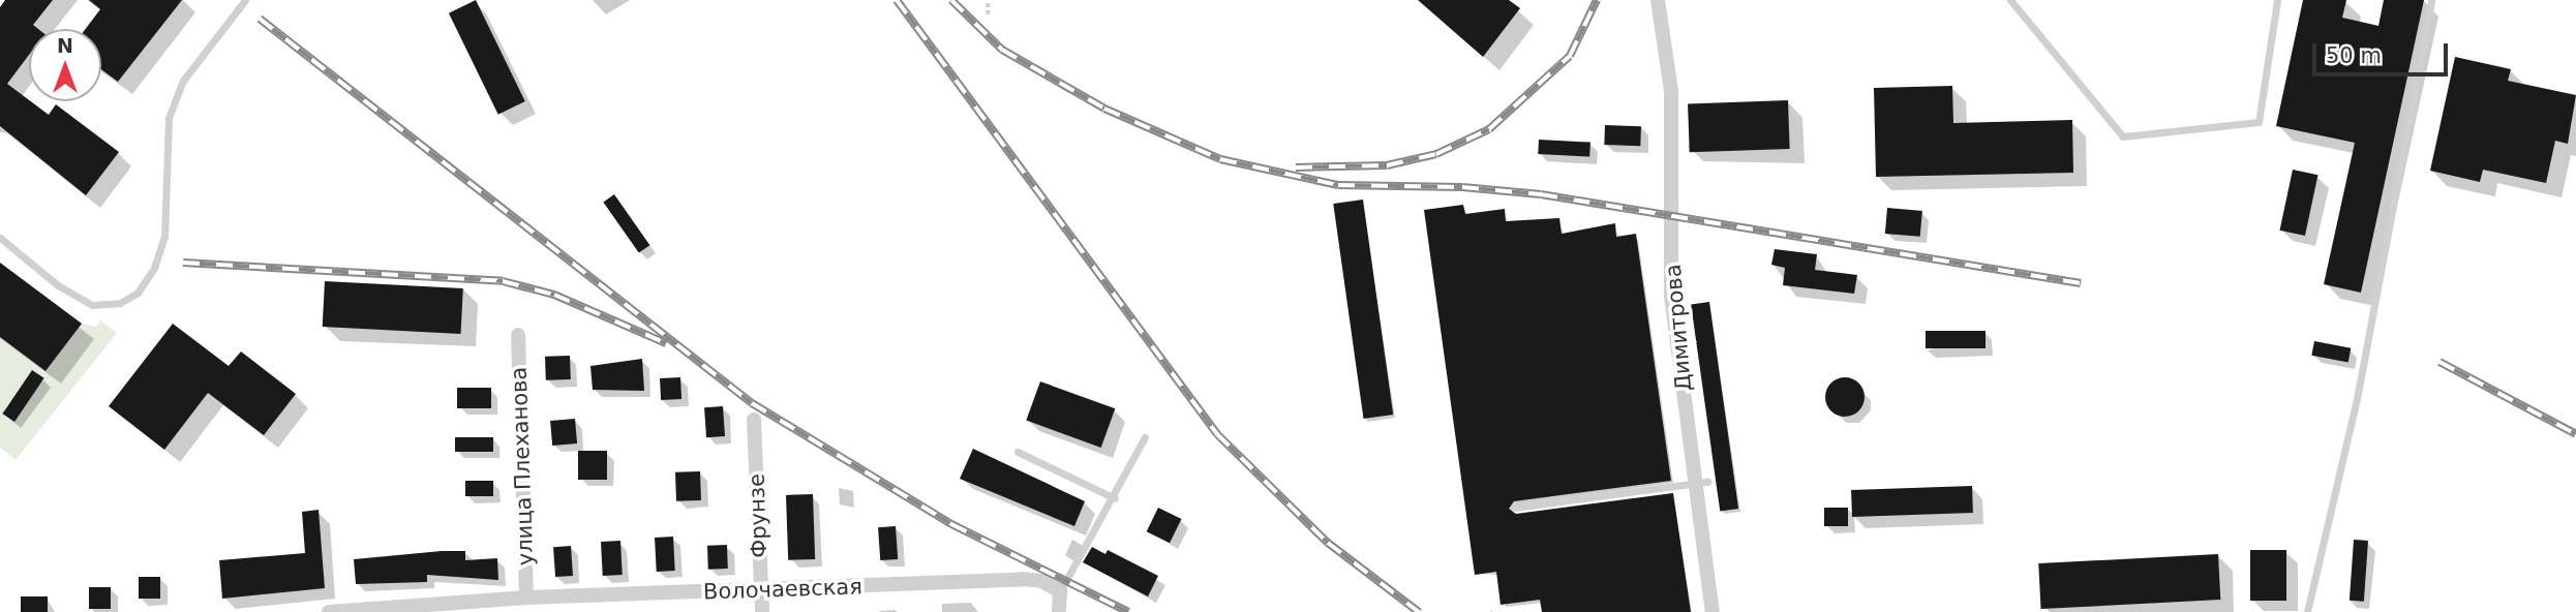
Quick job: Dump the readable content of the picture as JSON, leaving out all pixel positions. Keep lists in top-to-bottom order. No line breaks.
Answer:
{"streets":{"street":["Димитрова","улица Плеханова","Фрунзе","Волочаевская"]},"crossings":[["улица Плеханова","Волочаевская"],["Фрунзе","Волочаевская"]],"scale_bar":"50 m","north":"top"}
